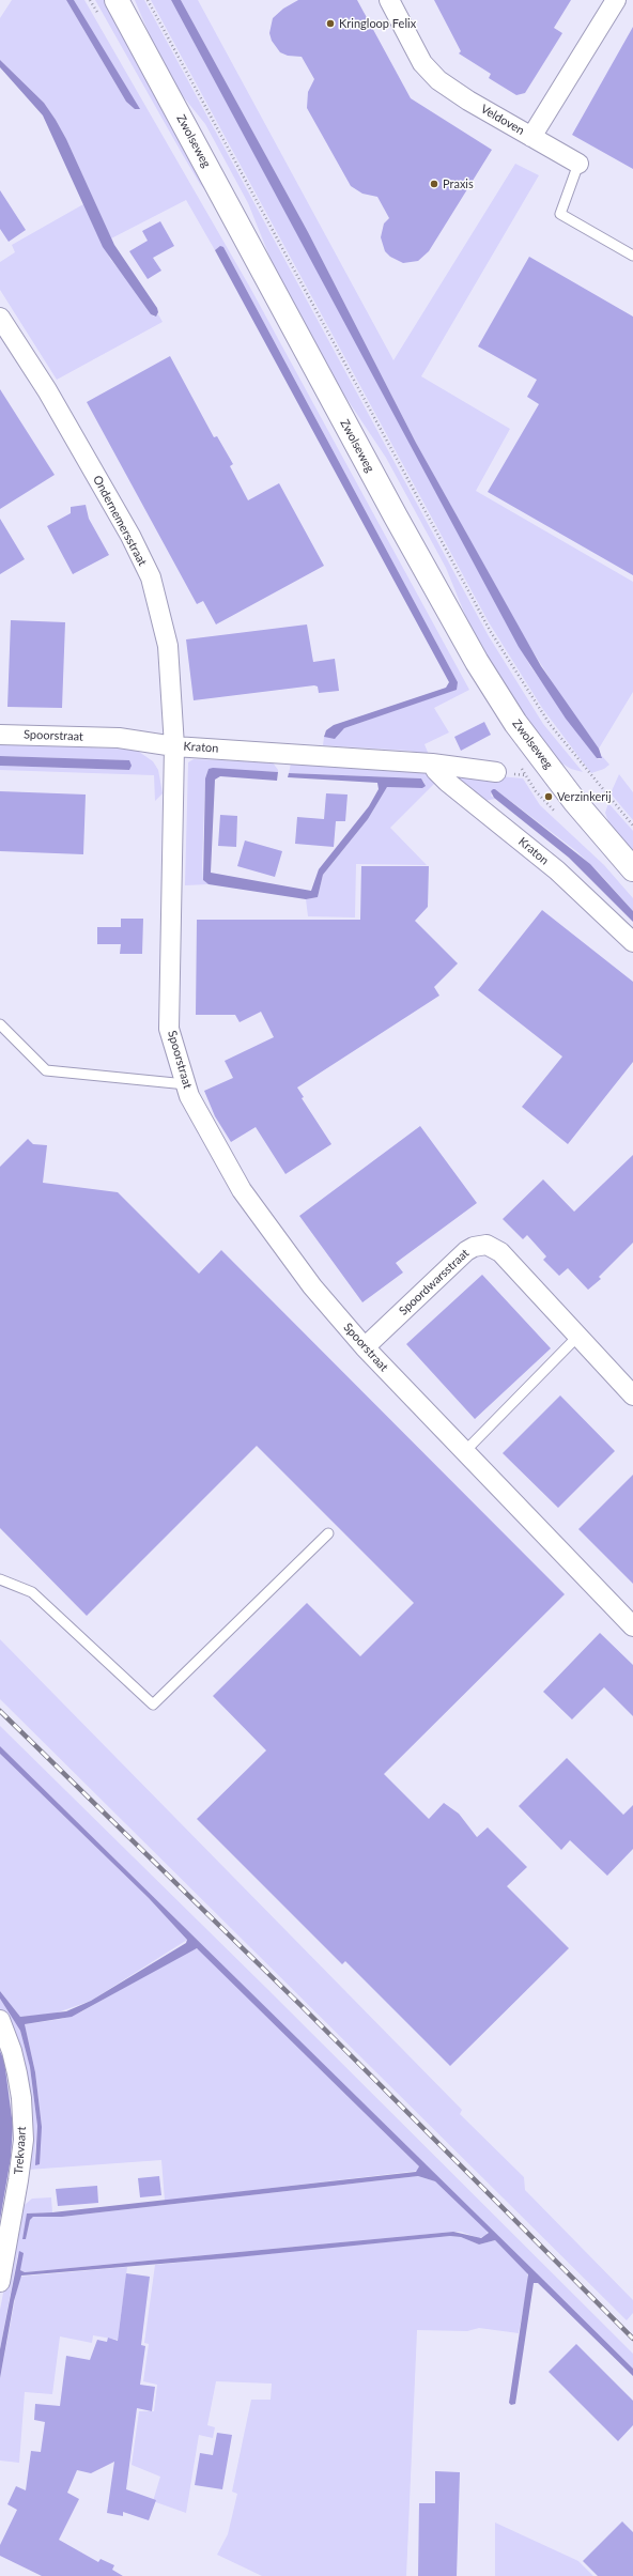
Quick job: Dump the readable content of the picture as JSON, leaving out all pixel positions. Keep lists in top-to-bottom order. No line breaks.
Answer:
{"streets":{"main road":["Zwolseweg"],"street":["Veldoven","Ondernemersstraat","Spoorstraat","Kraton","Spoordwarsstraat","Trekvaart"]},"crossings":[["Ondernemersstraat","Spoorstraat"],["Ondernemersstraat","Kraton"],["Spoorstraat","Kraton"],["Spoorstraat","Spoordwarsstraat"]],"places":["Kringloop Felix","Praxis","Verzinkerij"]}
